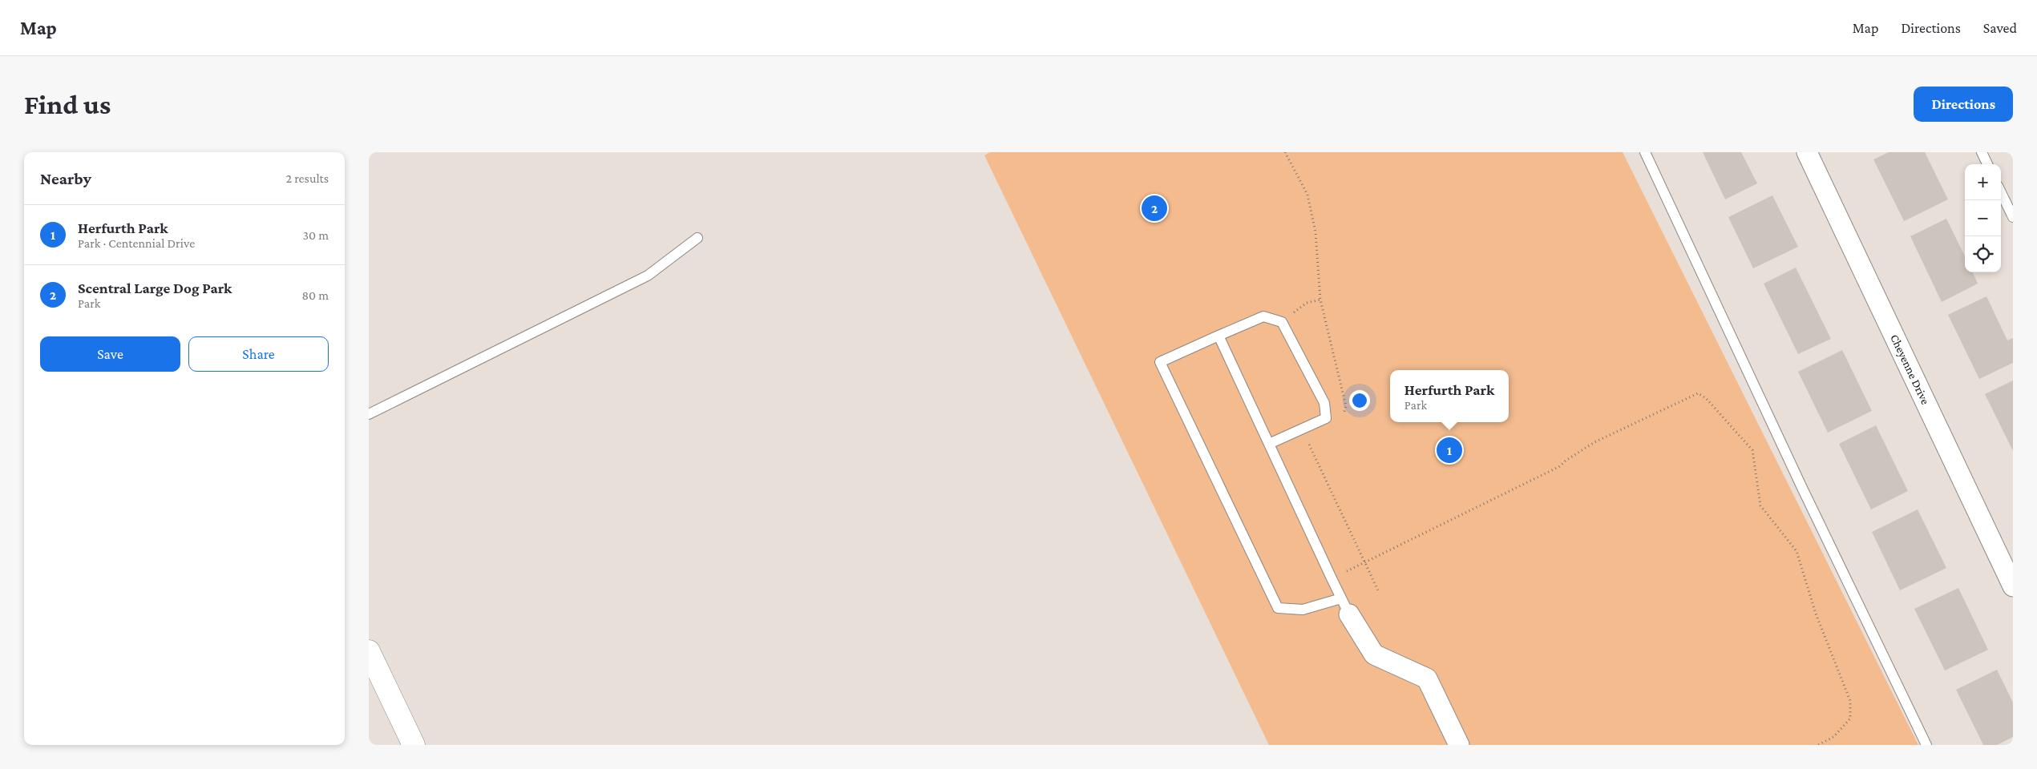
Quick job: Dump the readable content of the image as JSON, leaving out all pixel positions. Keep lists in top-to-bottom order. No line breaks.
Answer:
{"streets":{"street":["Cheyenne Drive"]},"page":{"header":"Map","nav":["Map","Directions","Saved"],"buttons":["Directions",["Save","Share"]],"title":"Find us","heading":["Nearby","2 results"],"map_buttons":["+","−"],"pins":["2","1"],"list":[{"mark":"1","name":"Herfurth Park","note":"Park · Centennial Drive","value":"30 m"},{"mark":"2","name":"Scentral Large Dog Park","note":"Park","value":"80 m"}],"popup":["Herfurth Park","Park"]}}
